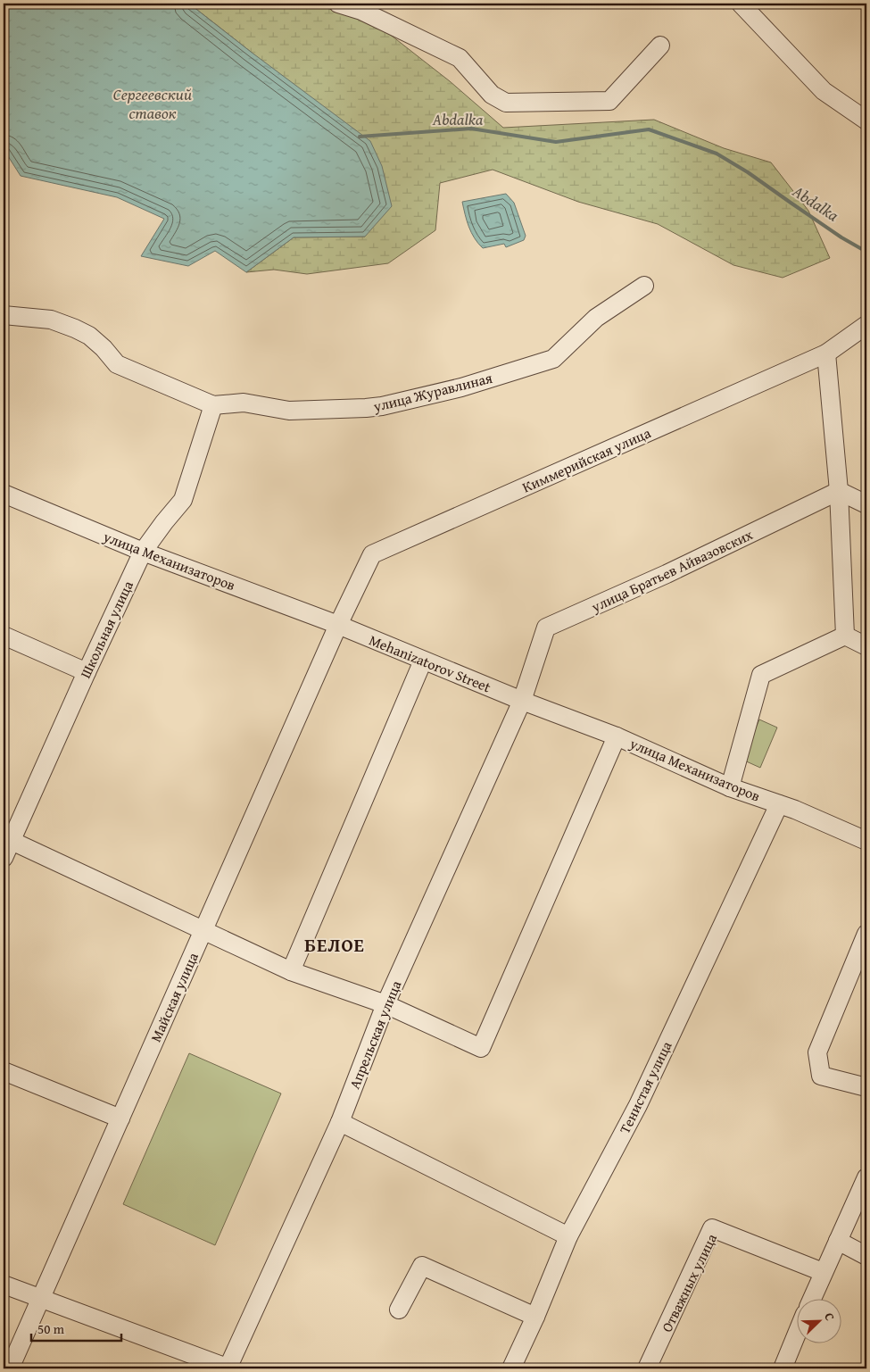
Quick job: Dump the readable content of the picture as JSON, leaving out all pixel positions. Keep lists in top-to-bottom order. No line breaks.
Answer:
{"streets":{"street":["улица Журавлиная","Киммерийская улица","улица Механизаторов","улица Братьев Айвазовских","Школьная улица","Mehanizatorov Street","Майская улица","Апрельская улица","Тенистая улица","Отважных улица"]},"crossings":[["улица Журавлиная","Школьная улица"],["Киммерийская улица","улица Механизаторов"],["Киммерийская улица","Mehanizatorov Street"],["Киммерийская улица","Майская улица"],["улица Механизаторов","улица Братьев Айвазовских"],["улица Механизаторов","Школьная улица"],["улица Механизаторов","Mehanizatorov Street"],["улица Механизаторов","Майская улица"],["улица Механизаторов","Апрельская улица"],["улица Механизаторов","Тенистая улица"],["улица Братьев Айвазовских","Mehanizatorov Street"],["улица Братьев Айвазовских","Апрельская улица"],["Mehanizatorov Street","Майская улица"],["Mehanizatorov Street","Апрельская улица"]],"districts":["БЕЛОЕ"],"water":["Сергеевский ставок","Abdalka"],"scale_bar":"50 m","north":"top right"}
